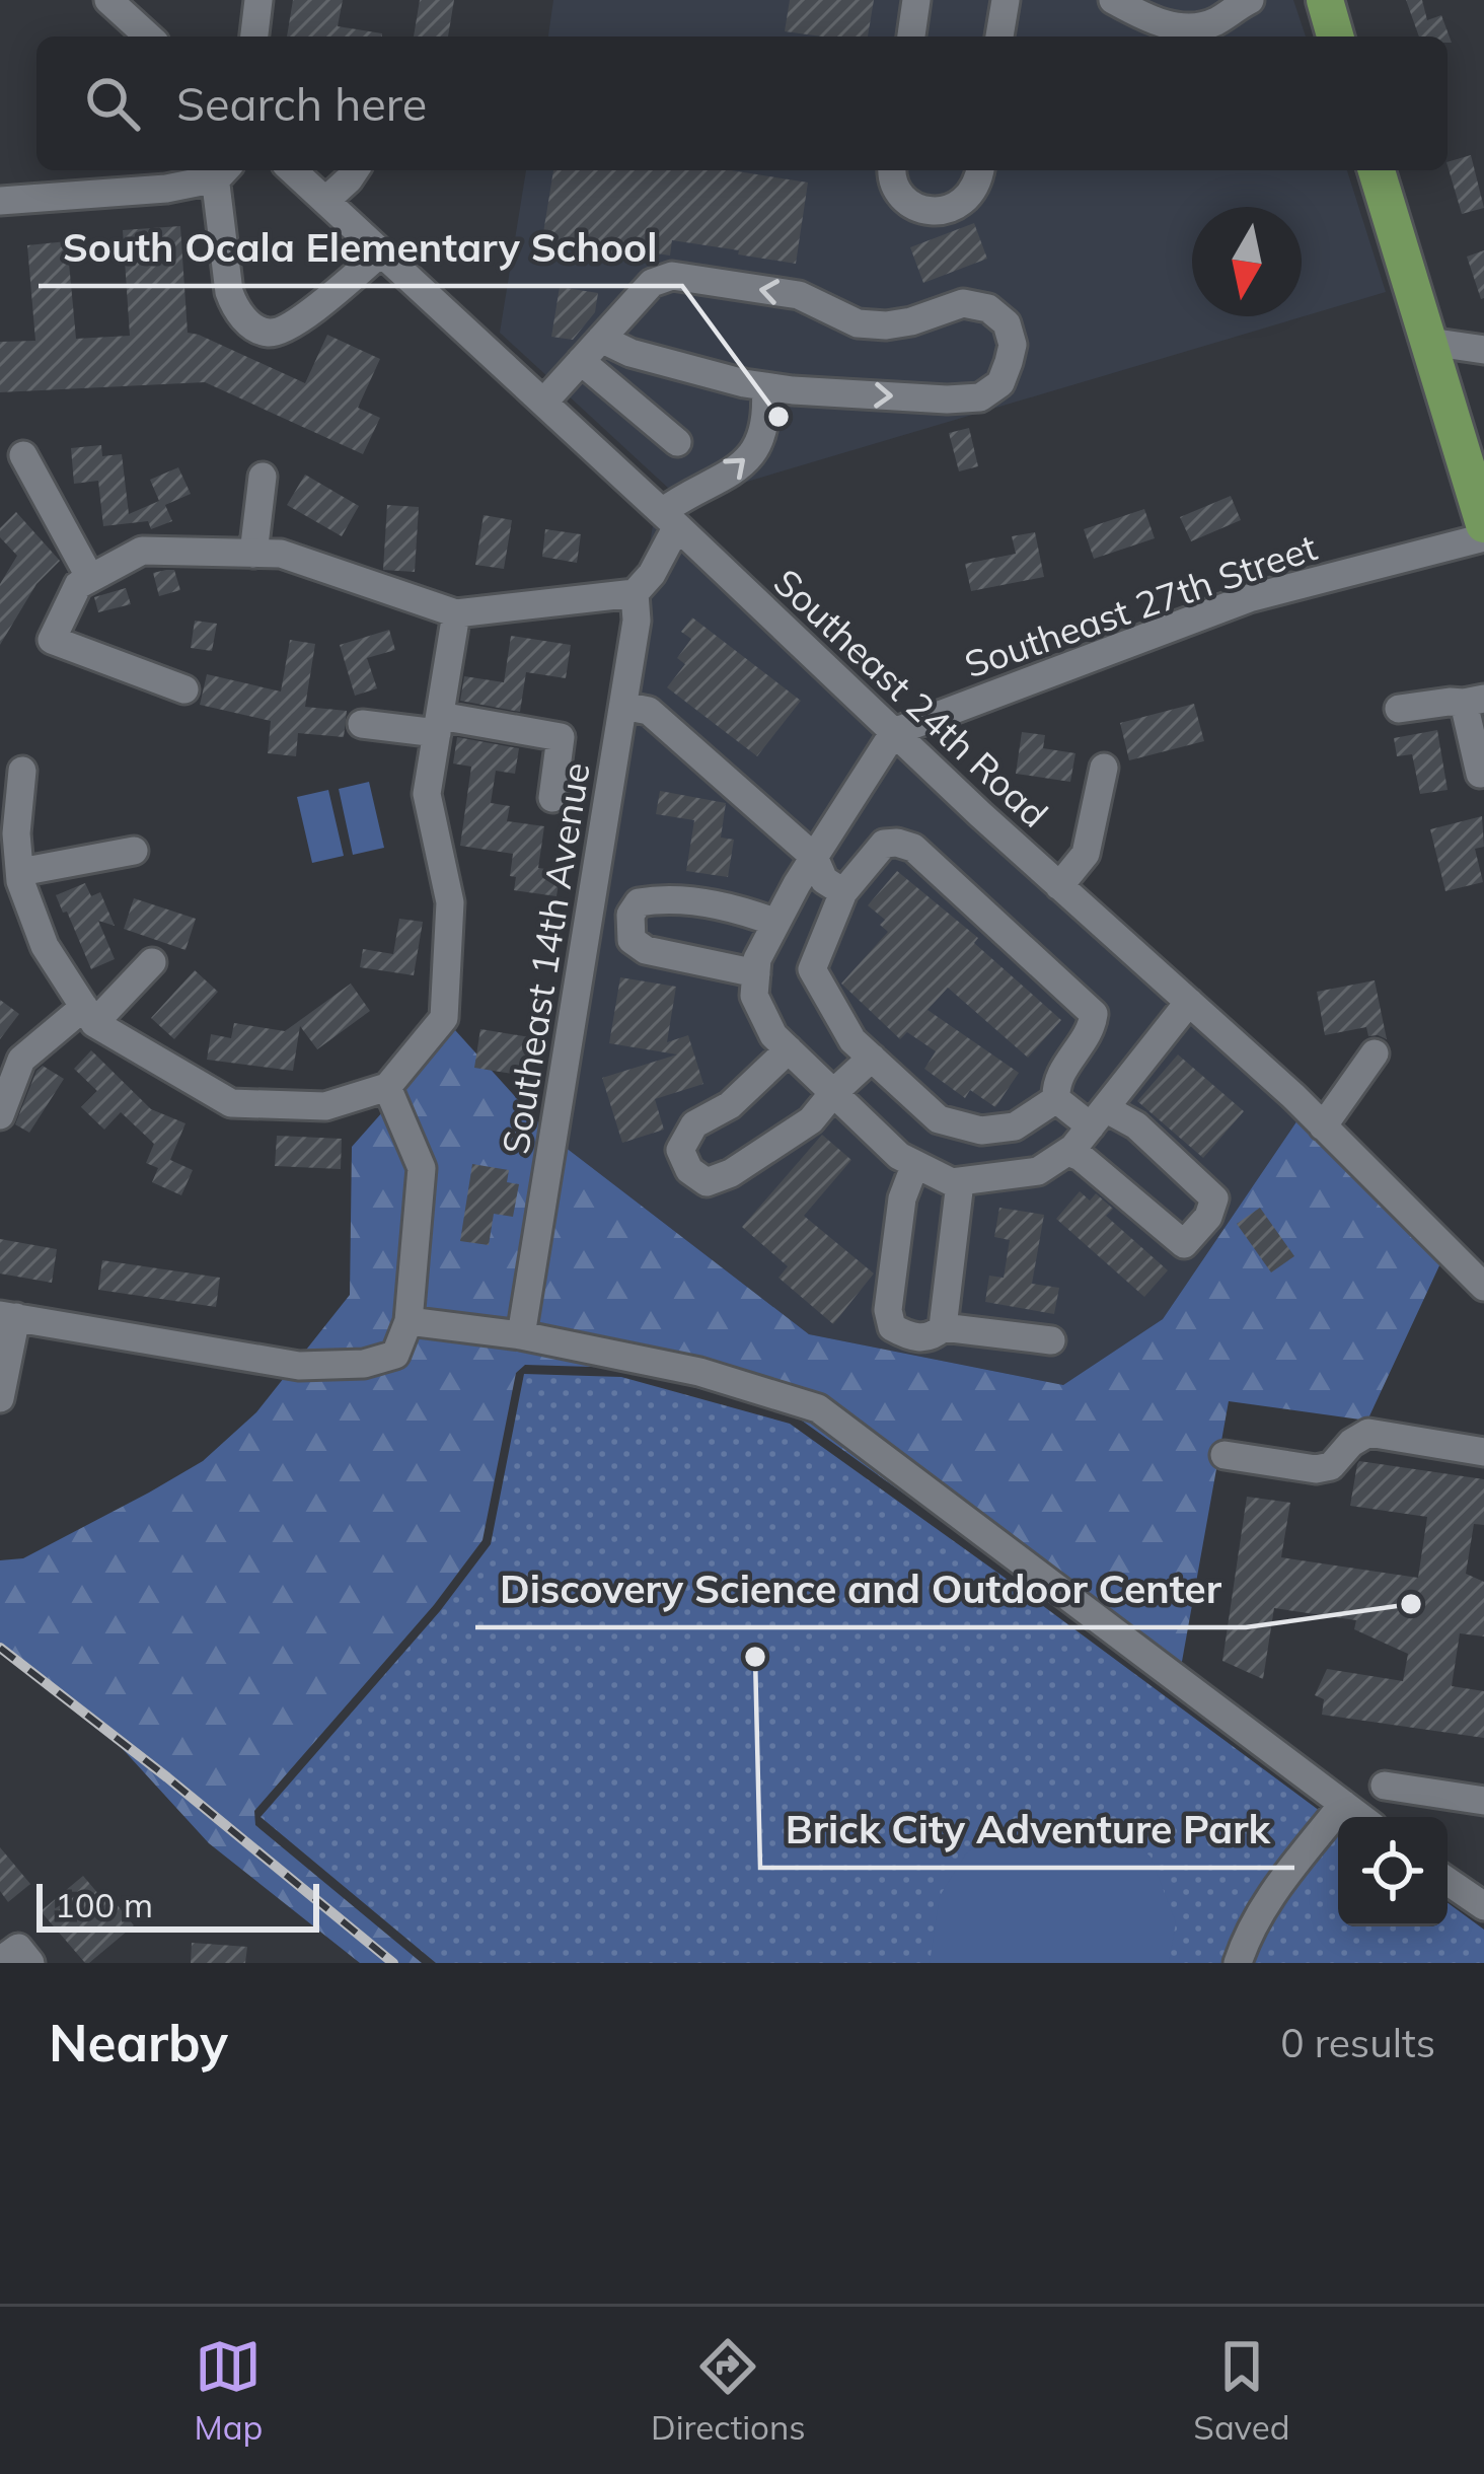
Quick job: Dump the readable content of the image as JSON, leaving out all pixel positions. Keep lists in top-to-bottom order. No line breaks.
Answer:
{"streets":{"street":["Southeast 27th Street","Southeast 24th Road","Southeast 14th Avenue"]},"crossings":[["Southeast 27th Street","Southeast 24th Road"]],"places":["South Ocala Elementary School","Discovery Science and Outdoor Center","Brick City Adventure Park"],"scale_bar":"100 m","north":"bottom","page":{"search":"Search here","scale":"100 m","heading":["Nearby","0 results"],"nav":["Map","Directions","Saved"]}}
